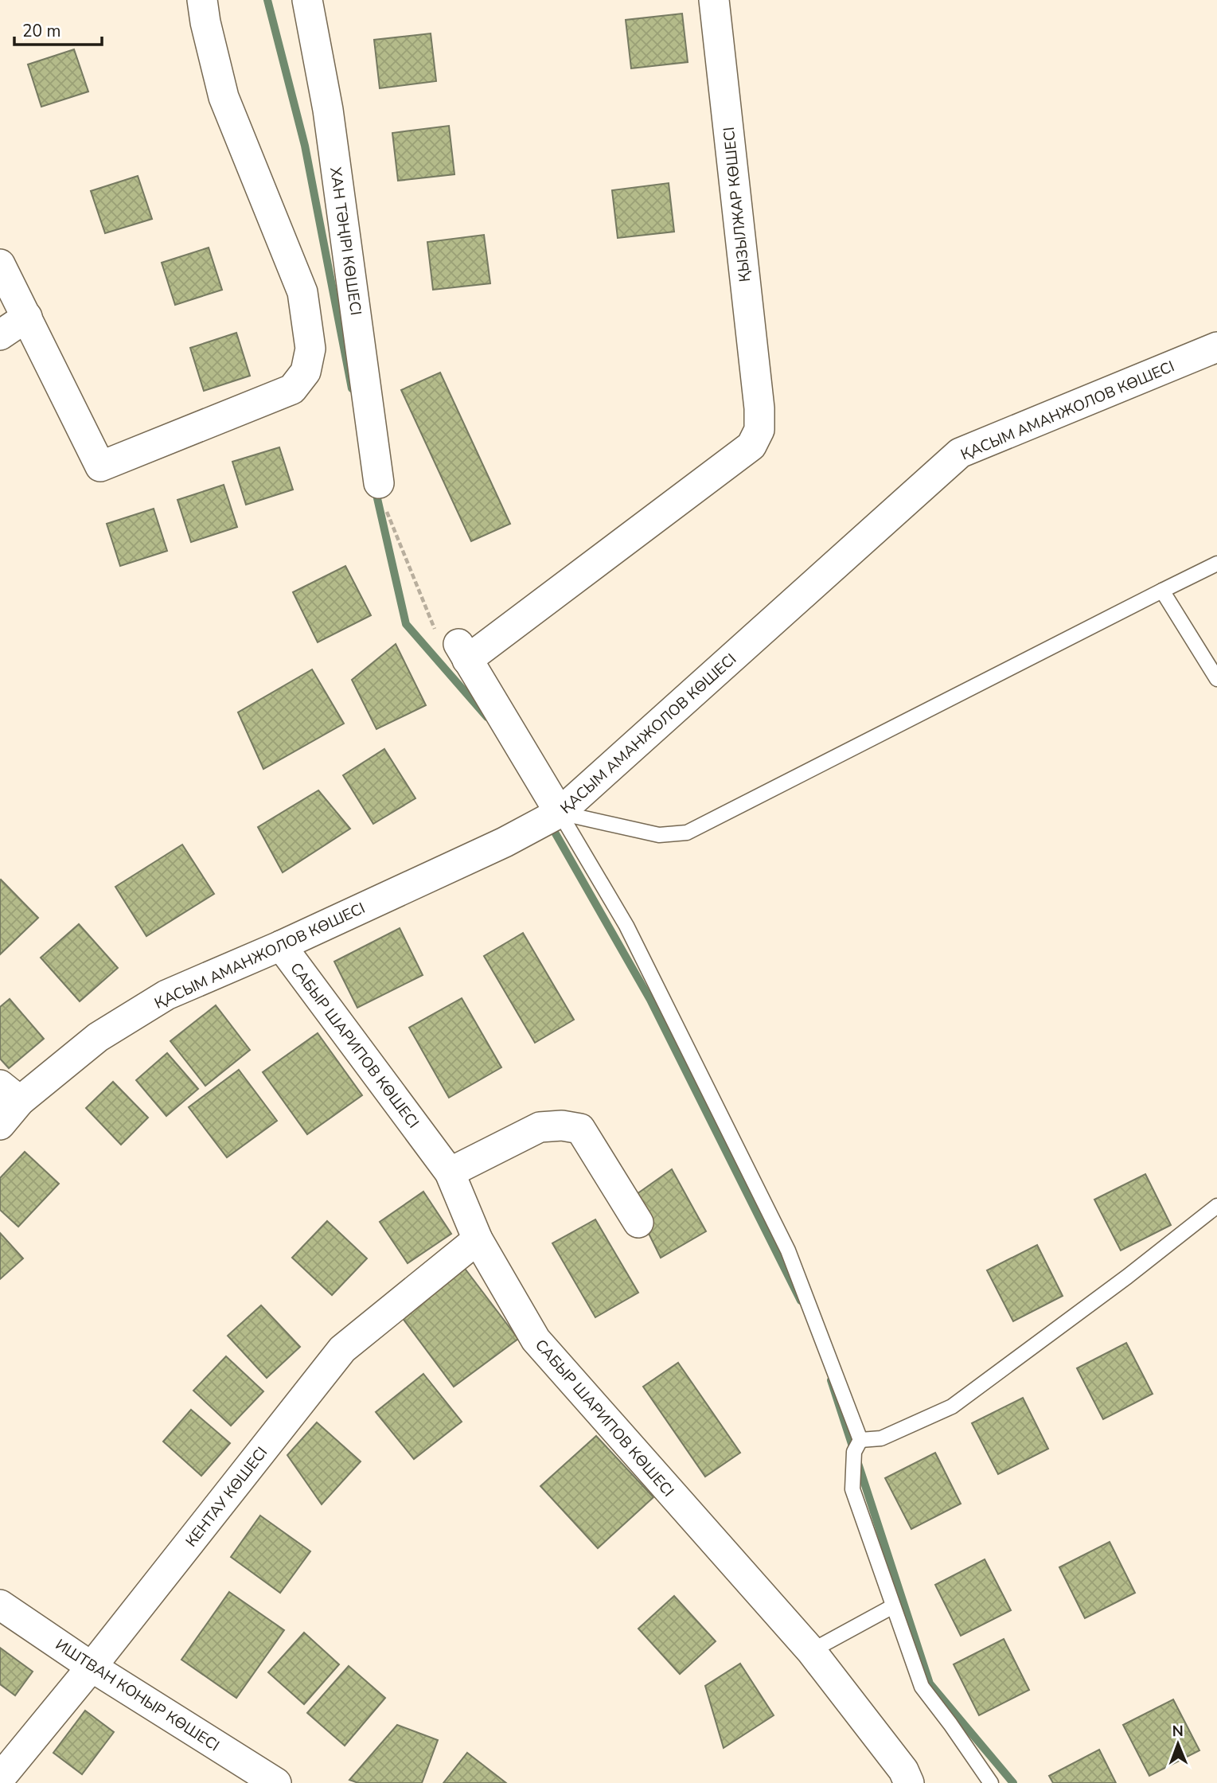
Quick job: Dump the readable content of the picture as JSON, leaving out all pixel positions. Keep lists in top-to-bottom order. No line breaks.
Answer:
{"streets":{"street":["ҚЫЗЫЛЖАР КӨШЕСІ","ХАН ТӘҢІРІ КӨШЕСІ","ҚАСЫМ АМАНЖОЛОВ КӨШЕСІ","САБЫР ШАРИПОВ КӨШЕСІ","КЕНТАУ КӨШЕСІ","ИШТВАН КОНЫР КӨШЕСІ"]},"crossings":[["ҚАСЫМ АМАНЖОЛОВ КӨШЕСІ","САБЫР ШАРИПОВ КӨШЕСІ"],["САБЫР ШАРИПОВ КӨШЕСІ","КЕНТАУ КӨШЕСІ"],["КЕНТАУ КӨШЕСІ","ИШТВАН КОНЫР КӨШЕСІ"]],"scale_bar":"20 m","north":"top"}
